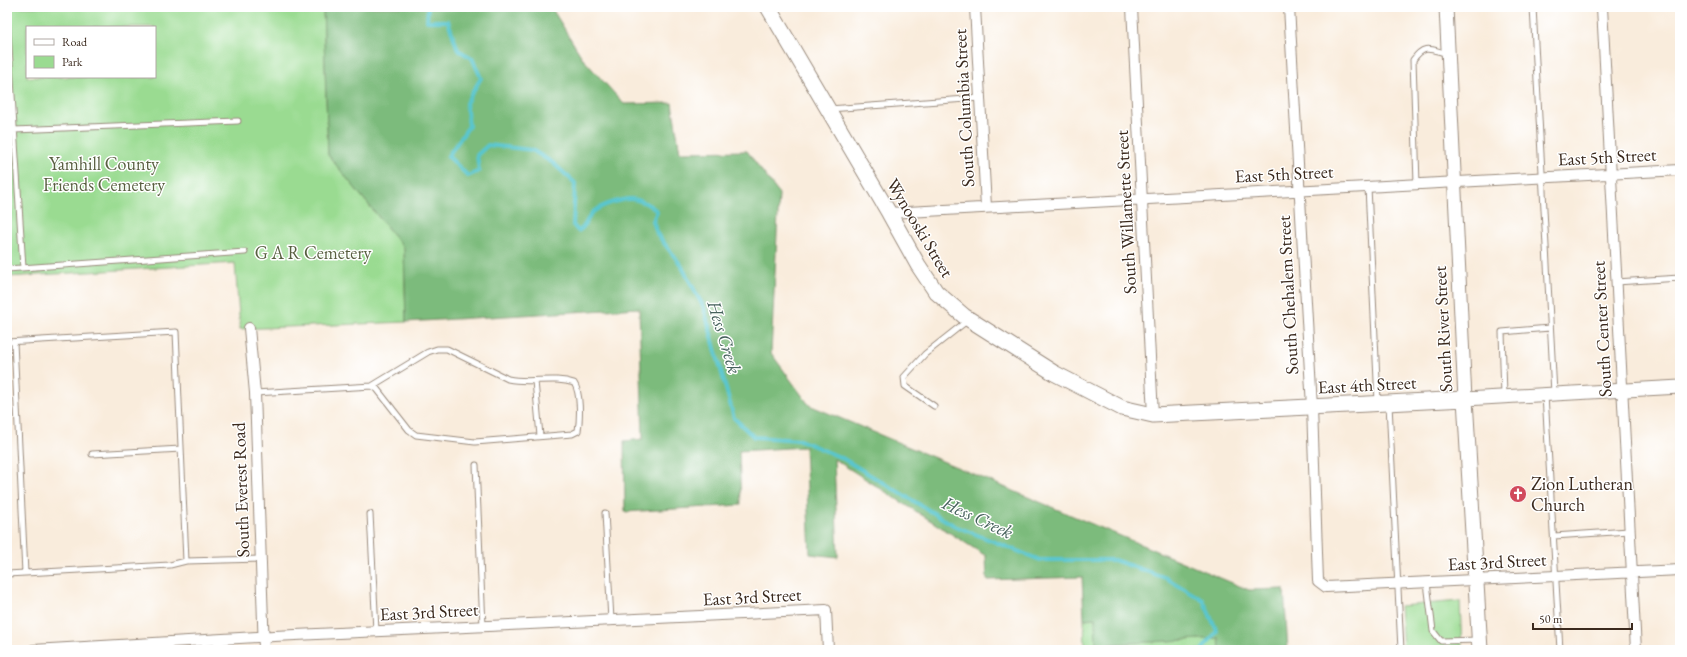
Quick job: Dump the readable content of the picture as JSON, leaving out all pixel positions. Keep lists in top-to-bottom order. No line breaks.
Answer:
{"streets":{"main road":["Wynooski Street","South River Street","East 4th Street"],"street":["South Columbia Street","East 5th Street","South Willamette Street","South Chehalem Street","South Center Street","South Everest Road","East 3rd Street"]},"crossings":[["South Columbia Street","East 5th Street"],["East 5th Street","South Willamette Street"],["East 5th Street","Wynooski Street"],["East 5th Street","South Chehalem Street"],["East 5th Street","South River Street"],["East 5th Street","South Center Street"],["South Willamette Street","Wynooski Street"],["South Willamette Street","East 4th Street"],["Wynooski Street","East 4th Street"],["South Chehalem Street","East 4th Street"],["South Chehalem Street","East 3rd Street"],["South River Street","East 4th Street"],["South River Street","East 3rd Street"],["South Center Street","East 4th Street"],["South Center Street","East 3rd Street"],["South Everest Road","East 3rd Street"]],"water":["Hess Creek"],"parks":["Yamhill County Friends Cemetery","G A R Cemetery"],"places":{"church":["Zion Lutheran Church"]},"legend":["Road","Park"],"scale_bar":"50 m"}
